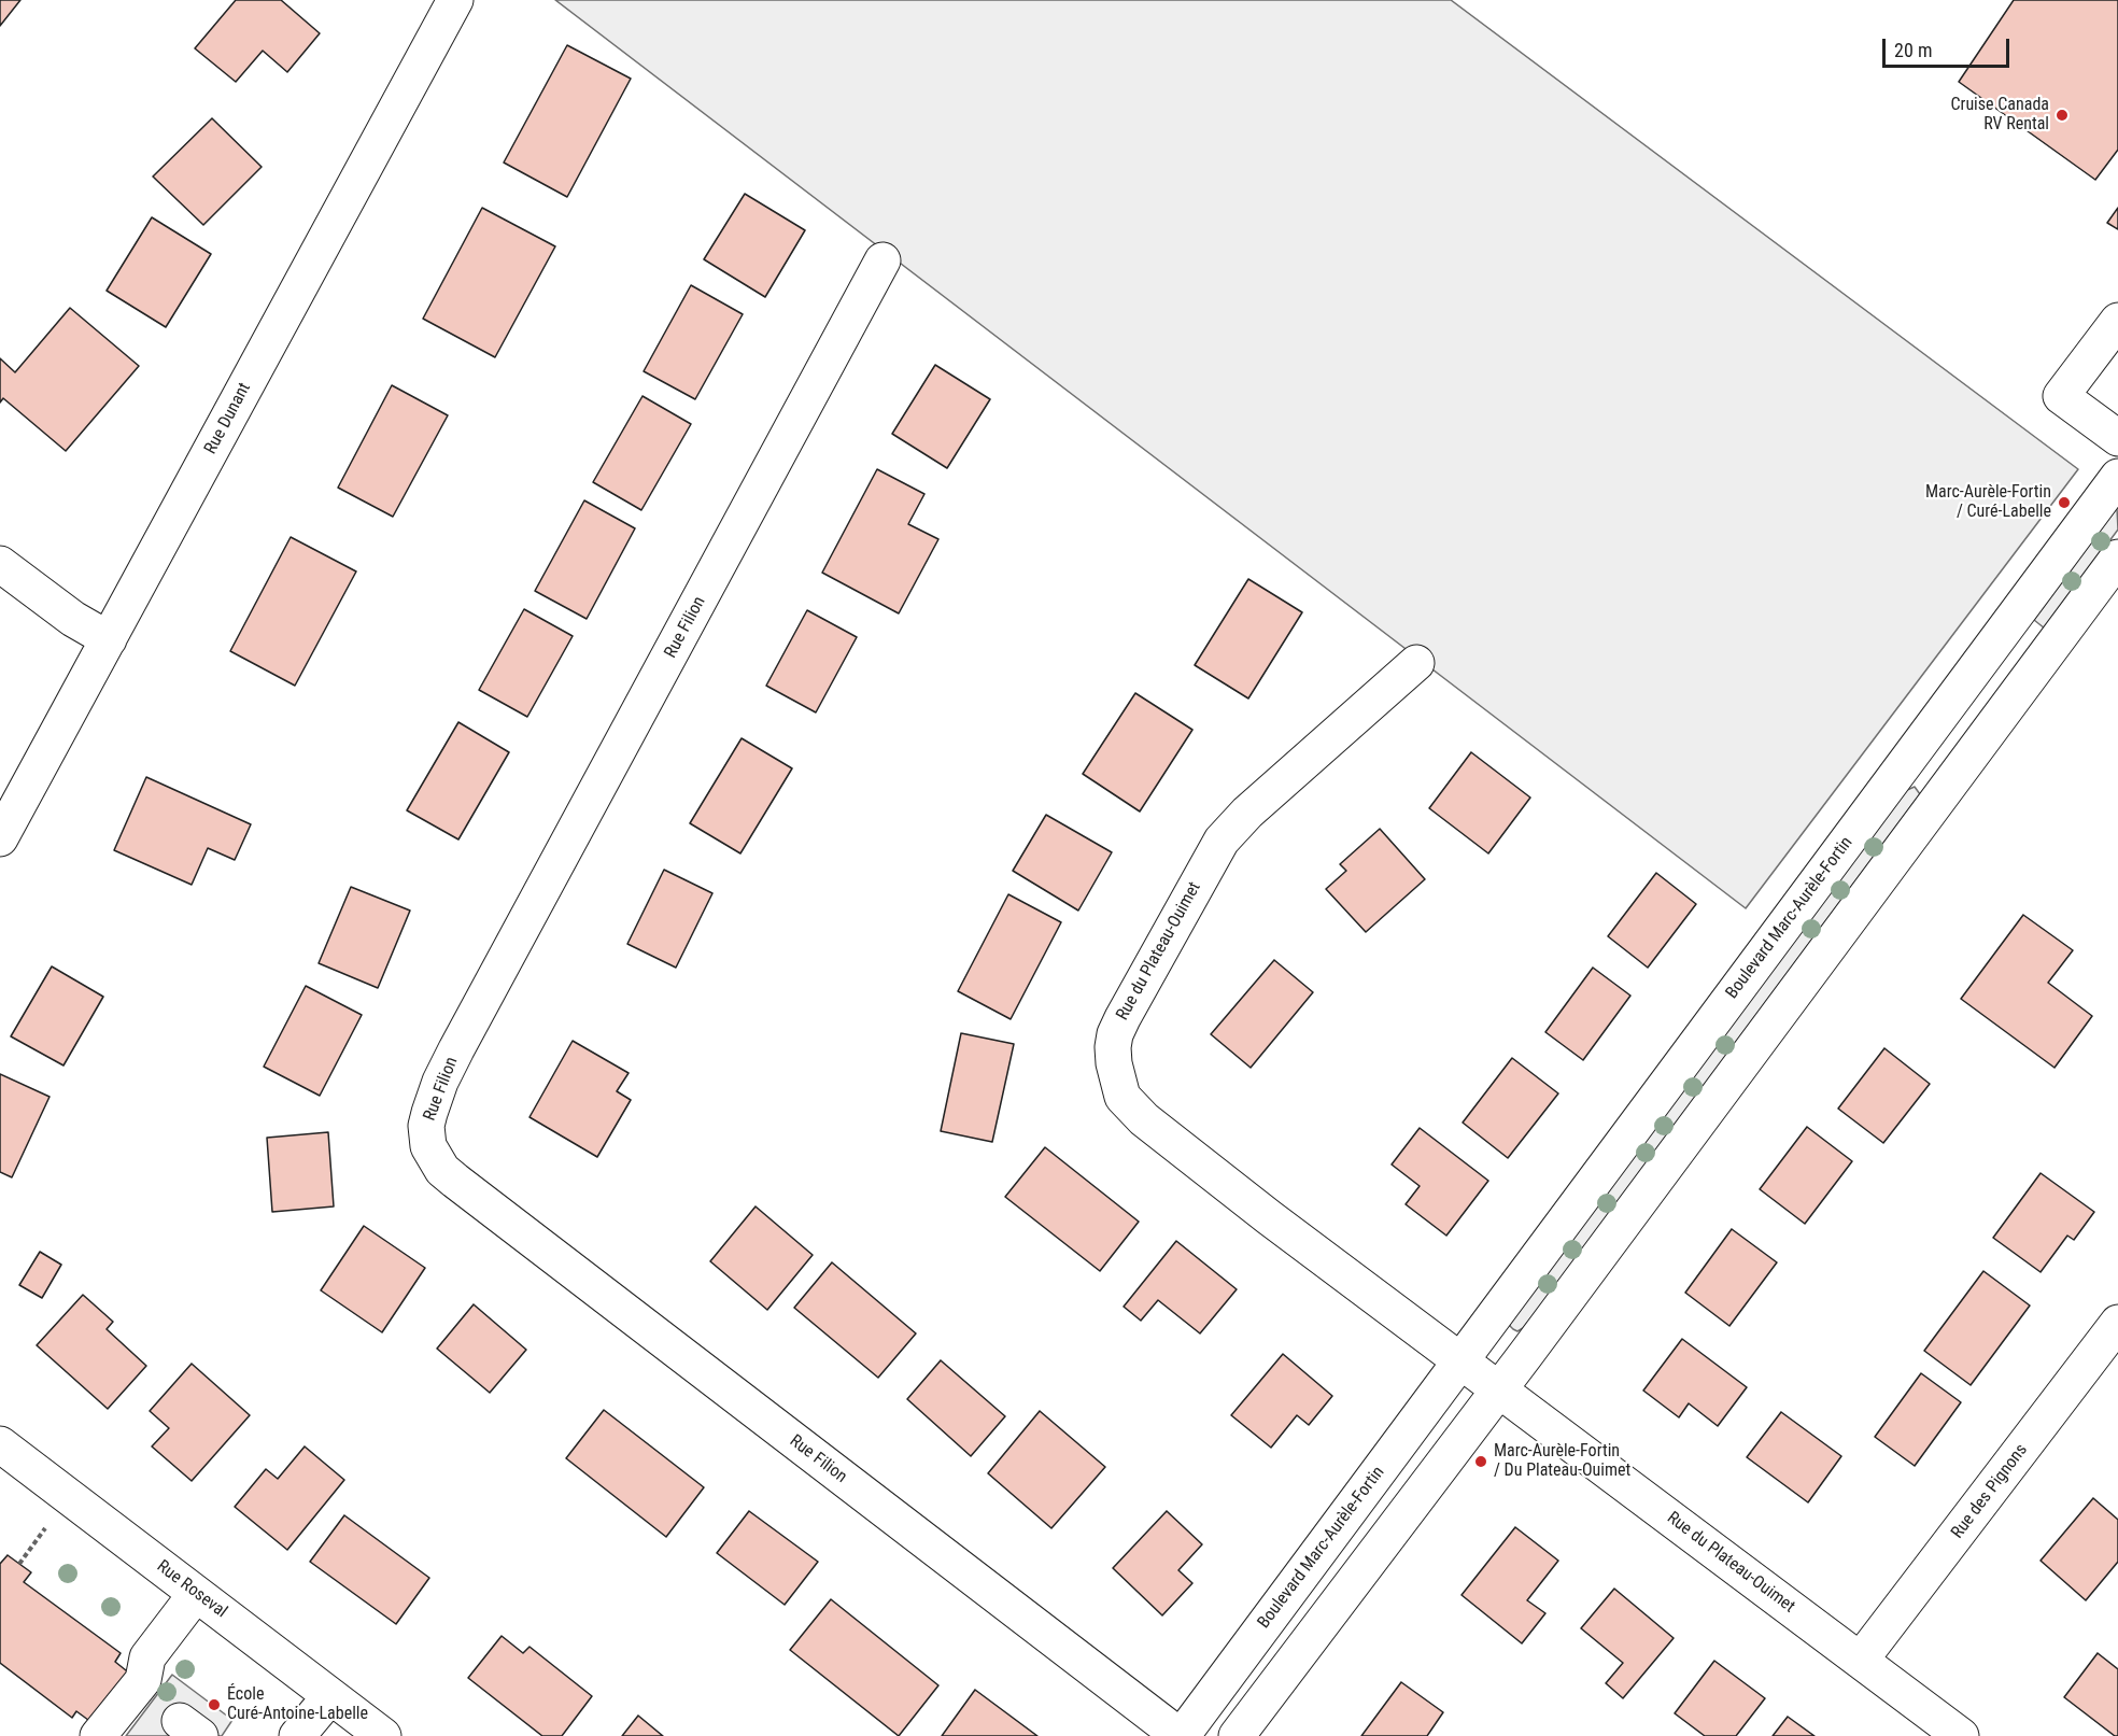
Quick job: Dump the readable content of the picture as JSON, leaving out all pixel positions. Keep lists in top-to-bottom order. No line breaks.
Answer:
{"streets":{"street":["Rue Dunant","Rue Filion","Boulevard Marc-Aurèle-Fortin","Rue du Plateau-Ouimet","Rue des Pignons","Rue Roseval"]},"crossings":[["Rue Filion","Boulevard Marc-Aurèle-Fortin"],["Boulevard Marc-Aurèle-Fortin","Rue du Plateau-Ouimet"],["Rue du Plateau-Ouimet","Rue des Pignons"]],"places":["Cruise Canada RV Rental","Marc-Aurèle-Fortin / Curé-Labelle","Marc-Aurèle-Fortin / Du Plateau-Ouimet","École Curé-Antoine-Labelle"],"scale_bar":"20 m"}
